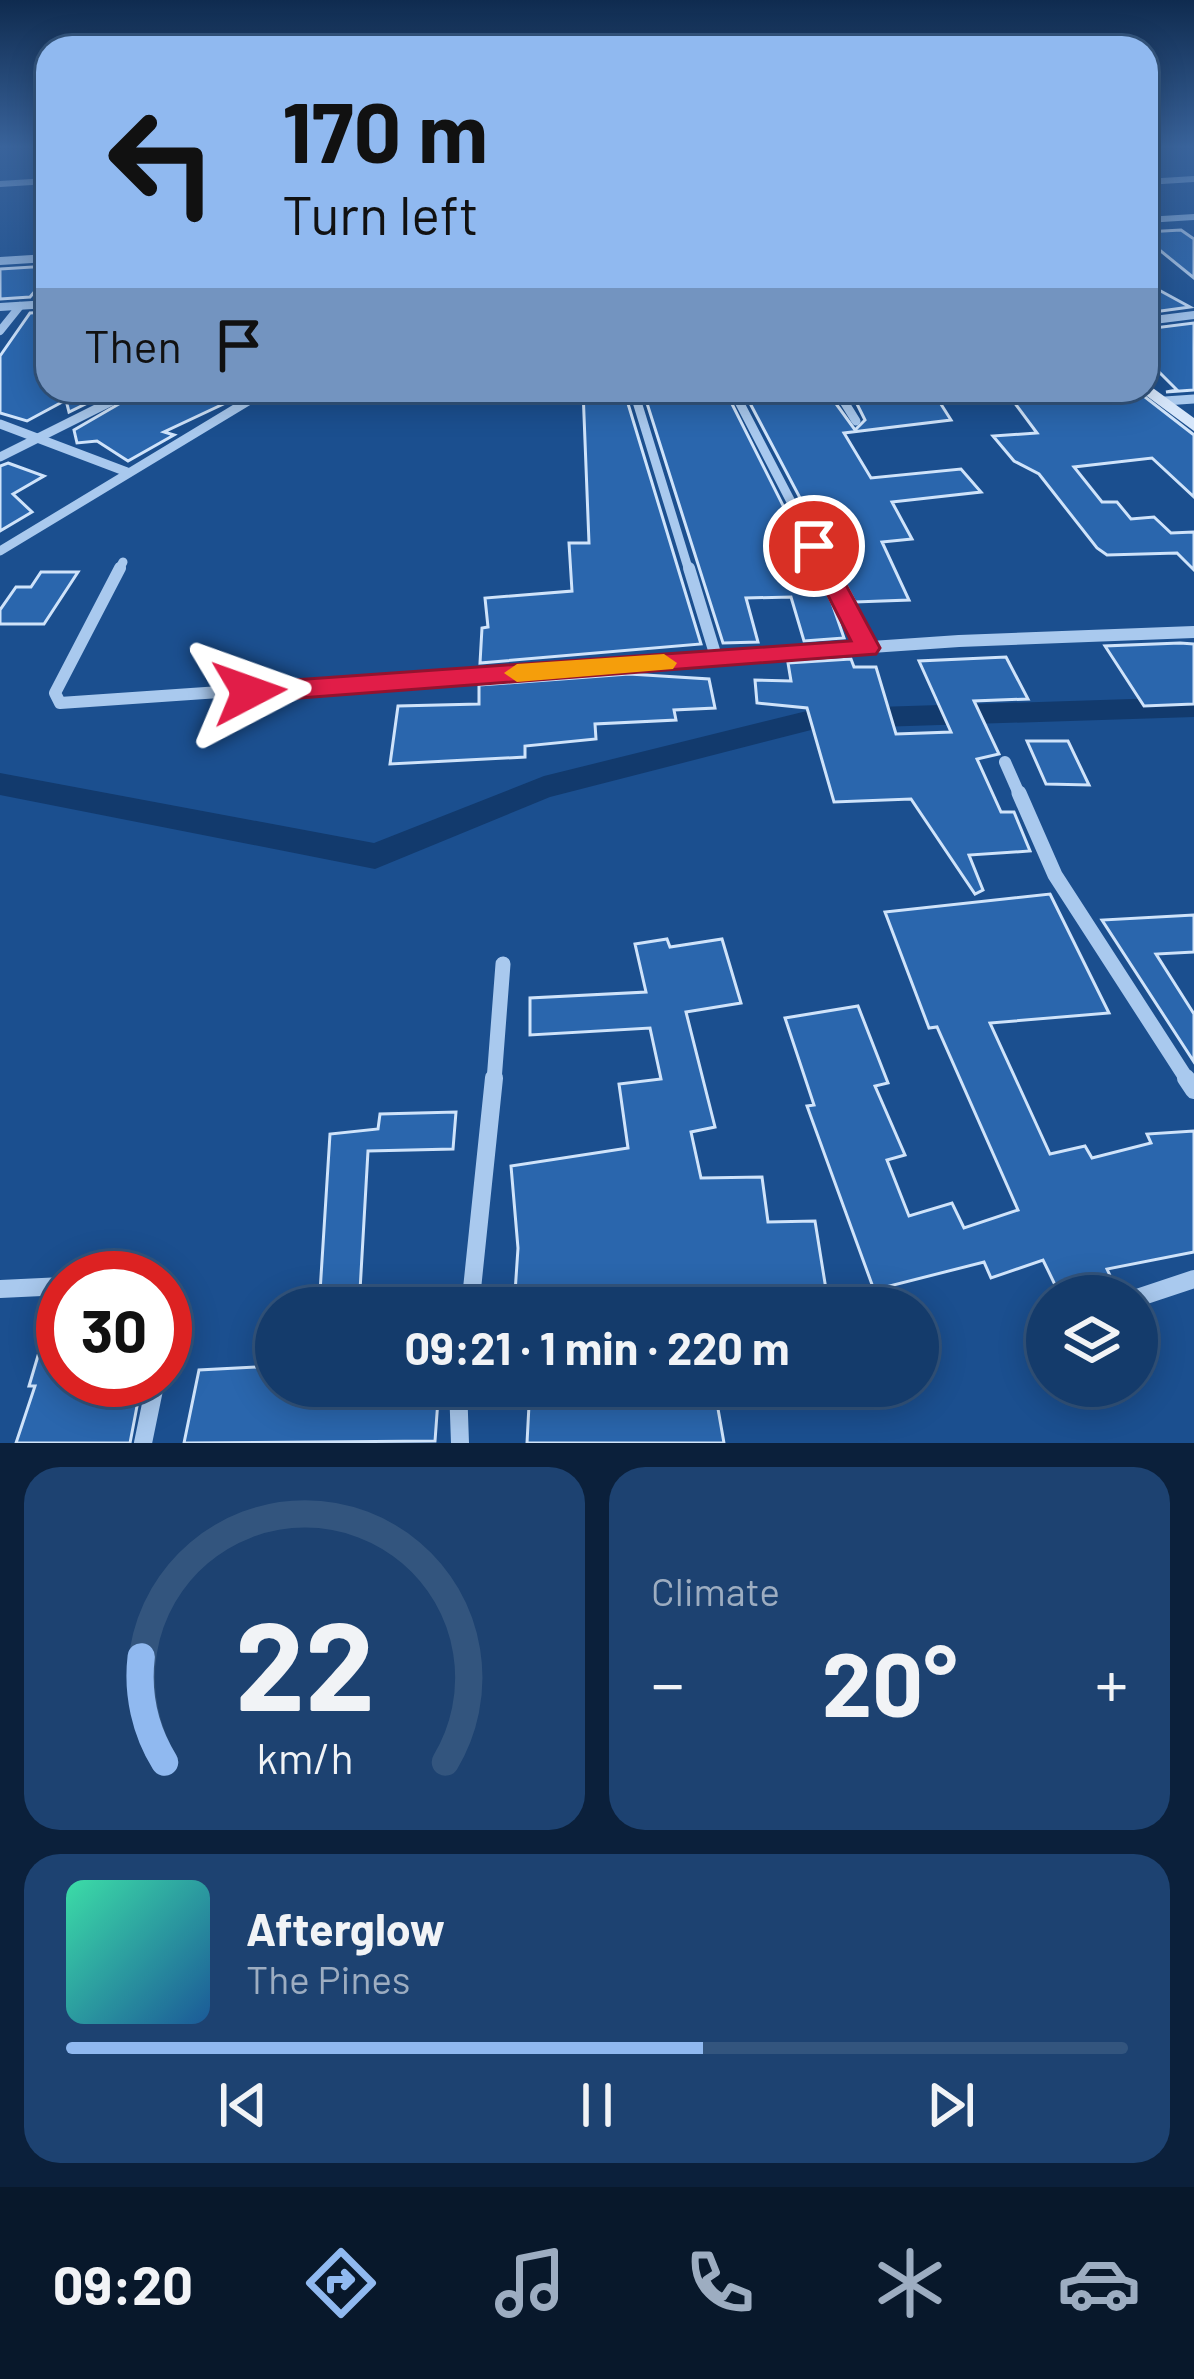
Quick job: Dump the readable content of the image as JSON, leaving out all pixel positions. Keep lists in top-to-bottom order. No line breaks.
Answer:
{"page":{"turn":["170 m","Turn left"],"then":"Then","limit":"30","trip":"09:21 · 1 min · 220 m","tile":"Climate","heat":["−","20°","+"],"song":["Afterglow","The Pines"],"tabs":"09:20","gauge":["22","km/h"]}}
